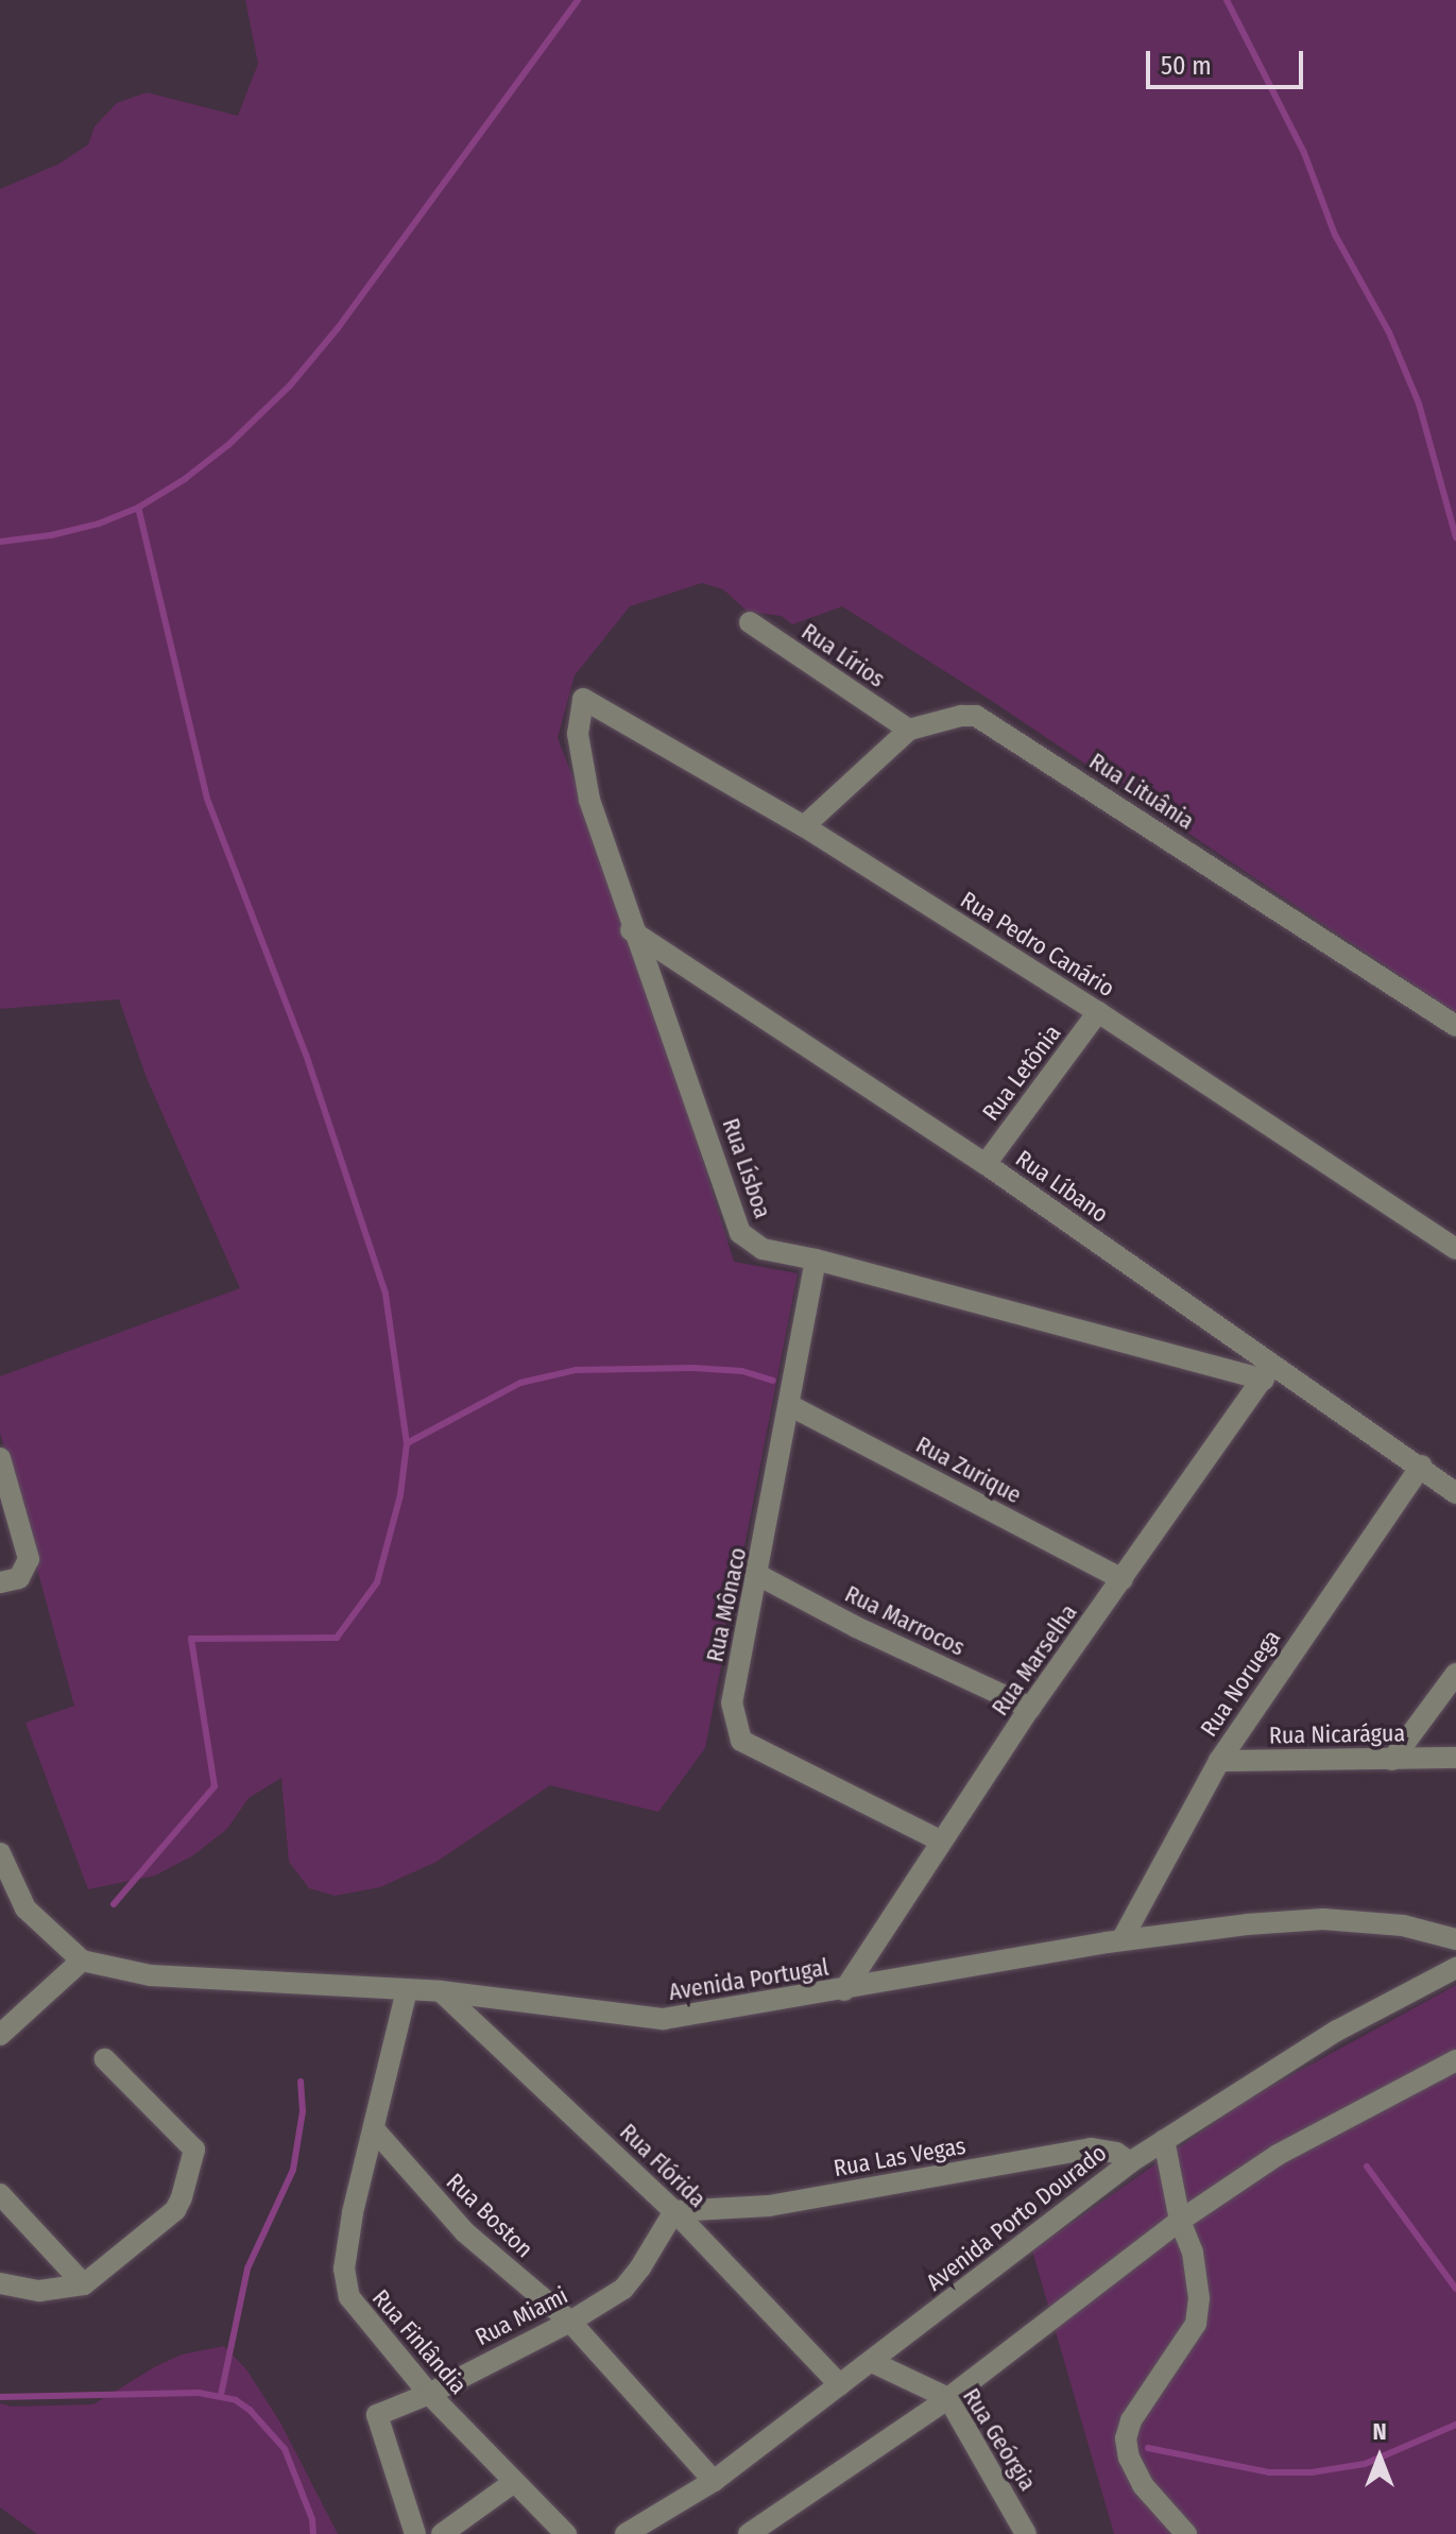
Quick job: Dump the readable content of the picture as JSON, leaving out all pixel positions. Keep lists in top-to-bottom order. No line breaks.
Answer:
{"streets":{"street":["Rua Lírios","Rua Lituânia","Rua Pedro Canário","Rua Letônia","Rua Lísboa","Rua Líbano","Rua Zurique","Rua Mônaco","Rua Marrocos","Rua Marselha","Rua Noruega","Rua Nicarágua","Avenida Portugal","Rua Las Vegas","Rua Flórida","Rua Boston","Avenida Porto Dourado","Rua Miami","Rua Finlândia","Rua Geórgia"]},"crossings":[["Rua Lírios","Rua Lituânia"],["Rua Lituânia","Rua Pedro Canário"],["Rua Pedro Canário","Rua Letônia"],["Rua Pedro Canário","Rua Lísboa"],["Rua Letônia","Rua Líbano"],["Rua Lísboa","Rua Líbano"],["Rua Lísboa","Rua Mônaco"],["Rua Lísboa","Rua Marselha"],["Rua Líbano","Rua Marselha"],["Rua Líbano","Rua Noruega"],["Rua Zurique","Rua Mônaco"],["Rua Zurique","Rua Marselha"],["Rua Mônaco","Rua Marrocos"],["Rua Mônaco","Rua Marselha"],["Rua Marrocos","Rua Marselha"],["Rua Marselha","Avenida Portugal"],["Rua Noruega","Rua Nicarágua"],["Rua Noruega","Avenida Portugal"],["Avenida Portugal","Rua Flórida"],["Avenida Portugal","Rua Finlândia"],["Rua Las Vegas","Rua Flórida"],["Rua Las Vegas","Avenida Porto Dourado"],["Rua Las Vegas","Rua Miami"],["Rua Flórida","Avenida Porto Dourado"],["Rua Flórida","Rua Miami"],["Rua Boston","Avenida Porto Dourado"],["Rua Boston","Rua Miami"],["Rua Boston","Rua Finlândia"],["Avenida Porto Dourado","Rua Geórgia"],["Rua Miami","Rua Finlândia"]],"scale_bar":"50 m","north":"top"}
